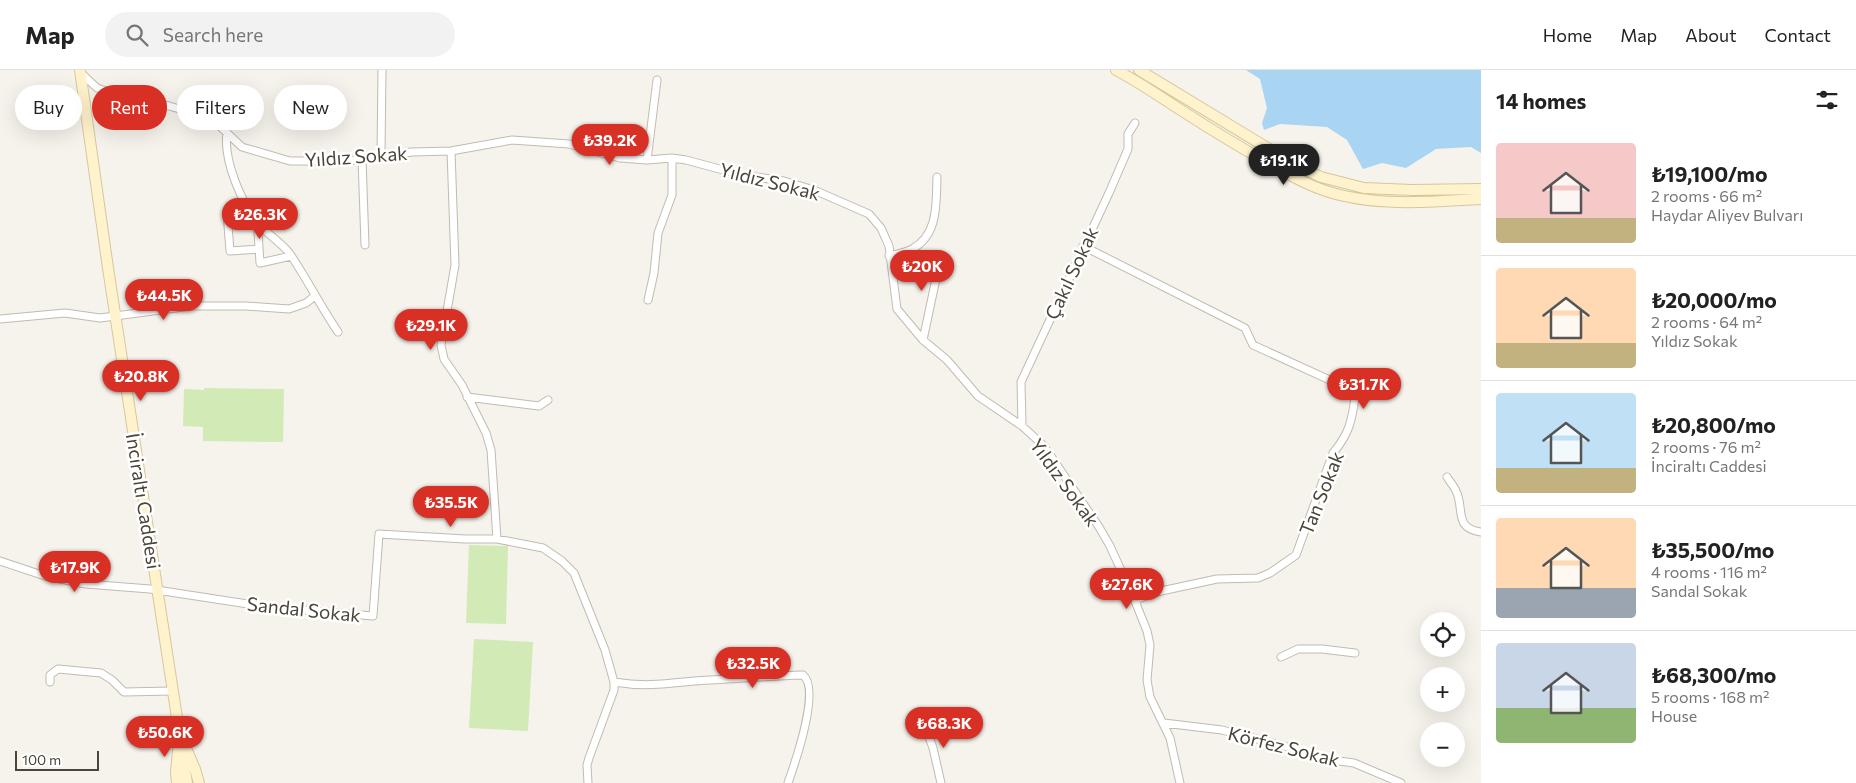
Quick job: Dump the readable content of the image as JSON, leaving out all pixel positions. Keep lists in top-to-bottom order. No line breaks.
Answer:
{"streets":{"main road":["İnciraltı Caddesi"],"street":["Yıldız Sokak","Çakıl Sokak","Tan Sokak","Sandal Sokak","Körfez Sokak"]},"crossings":[["Yıldız Sokak","Çakıl Sokak"],["Yıldız Sokak","Tan Sokak"],["Yıldız Sokak","İnciraltı Caddesi"],["Yıldız Sokak","Körfez Sokak"],["Çakıl Sokak","Tan Sokak"],["İnciraltı Caddesi","Sandal Sokak"]],"scale_bar":"100 m","page":{"header":"Map","search":"Search here","nav":["Home","Map","About","Contact"],"heading":"14 homes","chip":["Buy","Rent","Filters","New"],"price":["₺39.2K","₺19.1K","₺26.3K","₺20K","₺44.5K","₺29.1K","₺20.8K","₺31.7K","₺35.5K","₺17.9K","₺27.6K","₺32.5K","₺68.3K","₺50.6K"],"list":[{"name":"₺19,100/mo","note":"2 rooms · 66 m² · Haydar Aliyev Bulvarı"},{"name":"₺20,000/mo","note":"2 rooms · 64 m² · Yıldız Sokak"},{"name":"₺20,800/mo","note":"2 rooms · 76 m² · İnciraltı Caddesi"},{"name":"₺35,500/mo","note":"4 rooms · 116 m² · Sandal Sokak"},{"name":"₺68,300/mo","note":"5 rooms · 168 m² · House"}],"map_buttons":["+","−"],"scale":"100 m"}}
